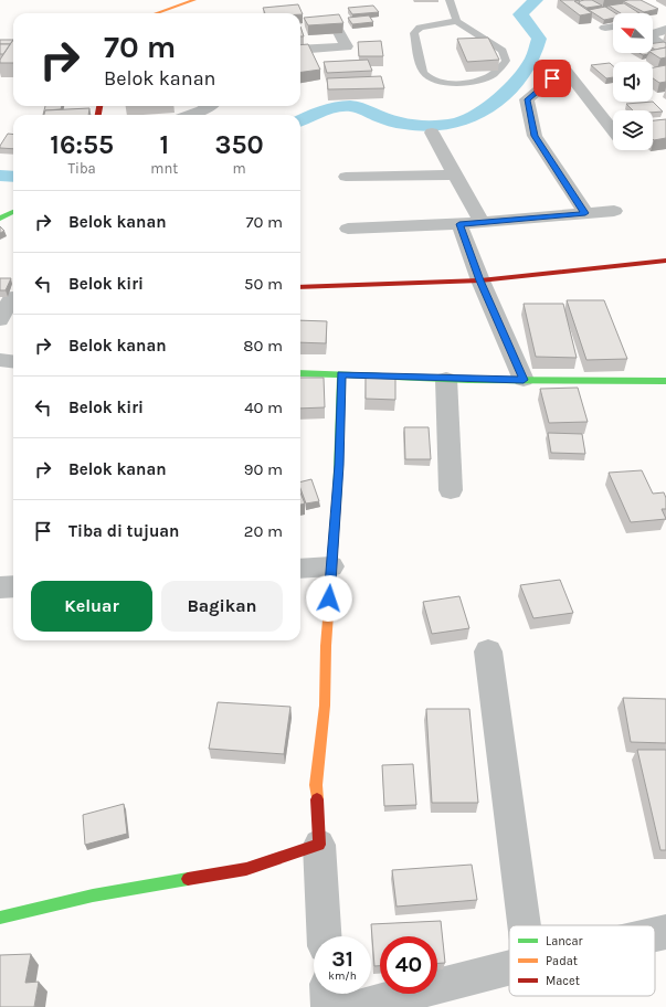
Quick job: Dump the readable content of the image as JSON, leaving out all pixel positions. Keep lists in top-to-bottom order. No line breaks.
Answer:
{"legend":["Lancar","Padat","Macet"],"north":"top left","page":{"turn":["70 m","Belok kanan"],"eta":["16:55","Tiba","1","mnt","350","m"],"list":[{"name":"Belok kanan","value":"70 m"},{"name":"Belok kiri","value":"50 m"},{"name":"Belok kanan","value":"80 m"},{"name":"Belok kiri","value":"40 m"},{"name":"Belok kanan","value":"90 m"},{"name":"Tiba di tujuan","value":"20 m"}],"buttons":["Keluar","Bagikan"],"speed":"31 km/h","limit":"40"}}
